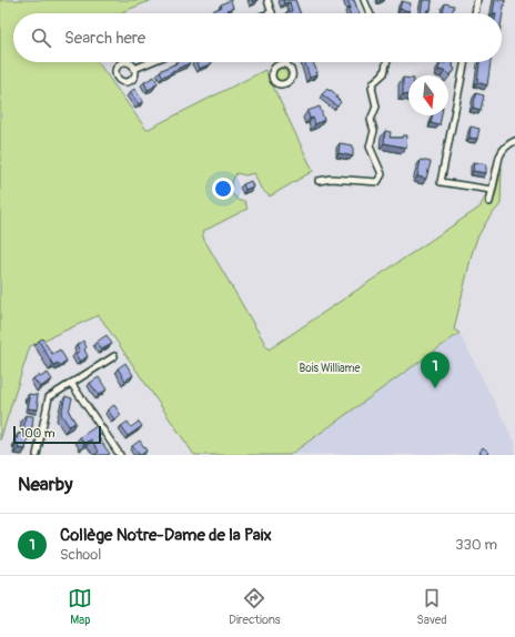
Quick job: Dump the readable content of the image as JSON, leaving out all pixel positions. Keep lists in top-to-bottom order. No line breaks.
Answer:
{"parks":["Bois Williame"],"scale_bar":"100 m","north":"bottom","page":{"search":"Search here","pins":"1","scale":"100 m","heading":"Nearby","list":[{"mark":"1","name":"Collège Notre-Dame de la Paix","note":"School","value":"330 m"}],"nav":["Map","Directions","Saved"]}}
